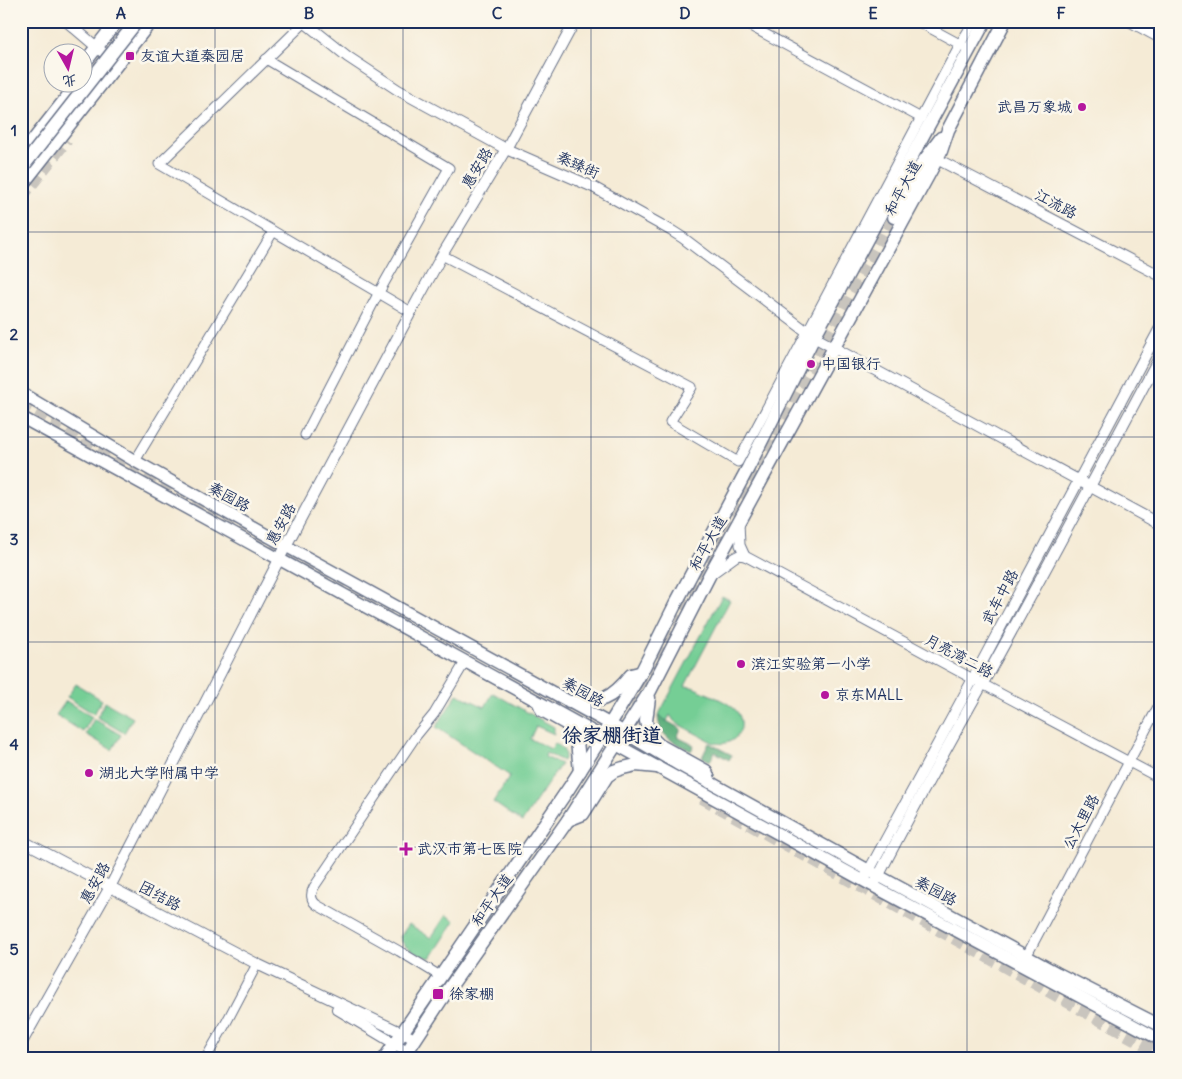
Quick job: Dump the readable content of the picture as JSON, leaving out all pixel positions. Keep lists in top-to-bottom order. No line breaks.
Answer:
{"streets":{"main road":["和平大道","秦园路"],"street":["秦臻街","惠安路","江流路","武车中路","月亮湾二路","公太里路","团结路"]},"crossings":[["秦臻街","惠安路"],["秦臻街","和平大道"],["秦臻街","武车中路"],["惠安路","秦园路"],["惠安路","团结路"],["和平大道","江流路"],["和平大道","秦园路"],["和平大道","团结路"],["秦园路","武车中路"],["秦园路","公太里路"],["武车中路","月亮湾二路"],["月亮湾二路","公太里路"]],"districts":["徐家棚街道"],"places":{"transit":["友谊大道秦园居","徐家棚"],"other":["武昌万象城","中国银行","滨江实验第一小学","京东MALL","湖北大学附属中学"],"health":["武汉市第七医院"]},"north":"bottom","grid":{"columns":["A","B","C","D","E","F"],"rows":["1","2","3","4","5"]}}
